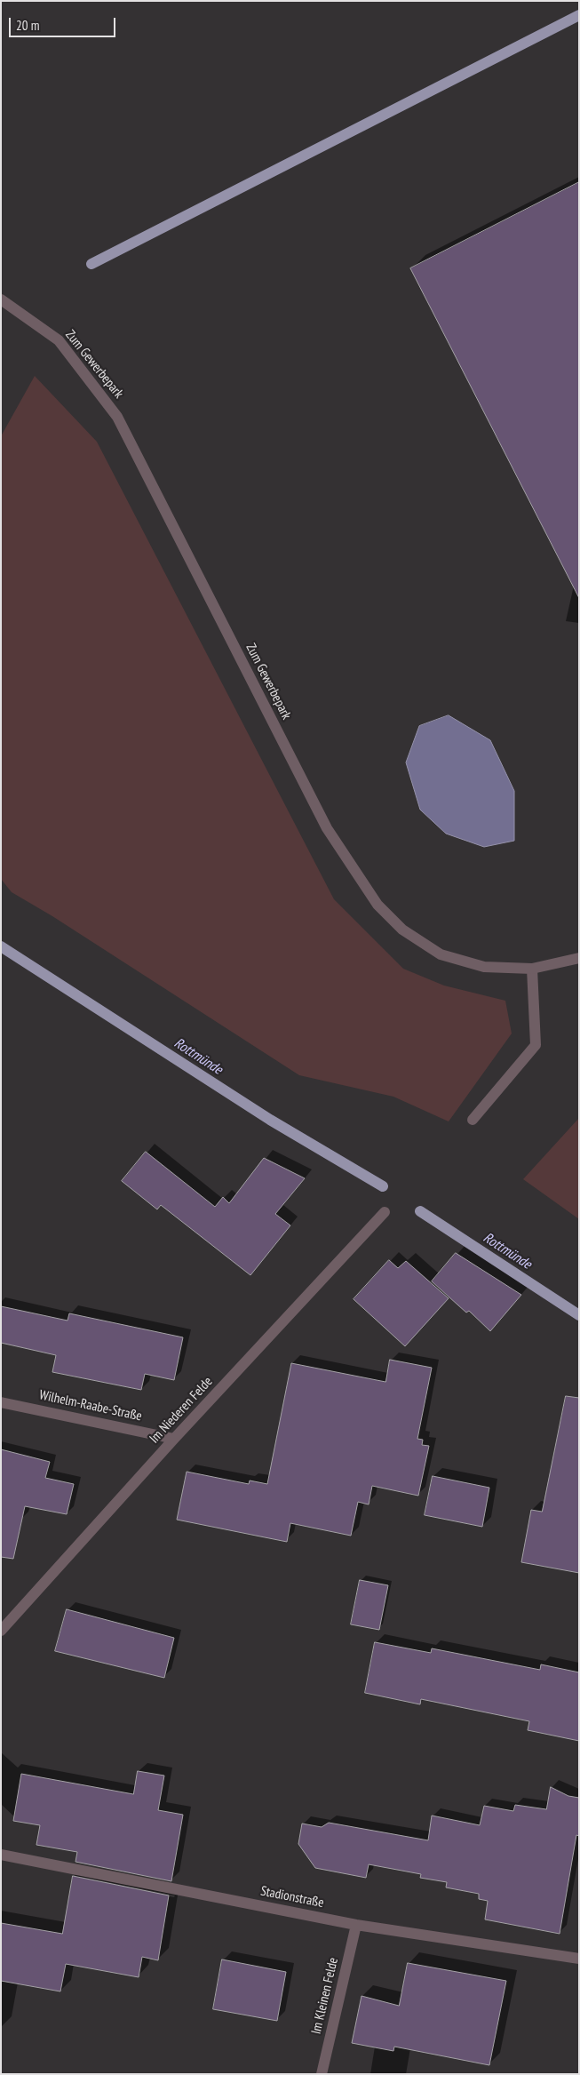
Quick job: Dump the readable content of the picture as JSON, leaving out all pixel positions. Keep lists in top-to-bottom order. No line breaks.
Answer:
{"streets":{"street":["Zum Gewerbepark","Wilhelm-Raabe-Straße","Im Niederen Felde","Stadionstraße","Im Kleinen Felde"]},"crossings":[["Wilhelm-Raabe-Straße","Im Niederen Felde"],["Stadionstraße","Im Kleinen Felde"]],"water":["Rottmünde"],"scale_bar":"20 m"}
